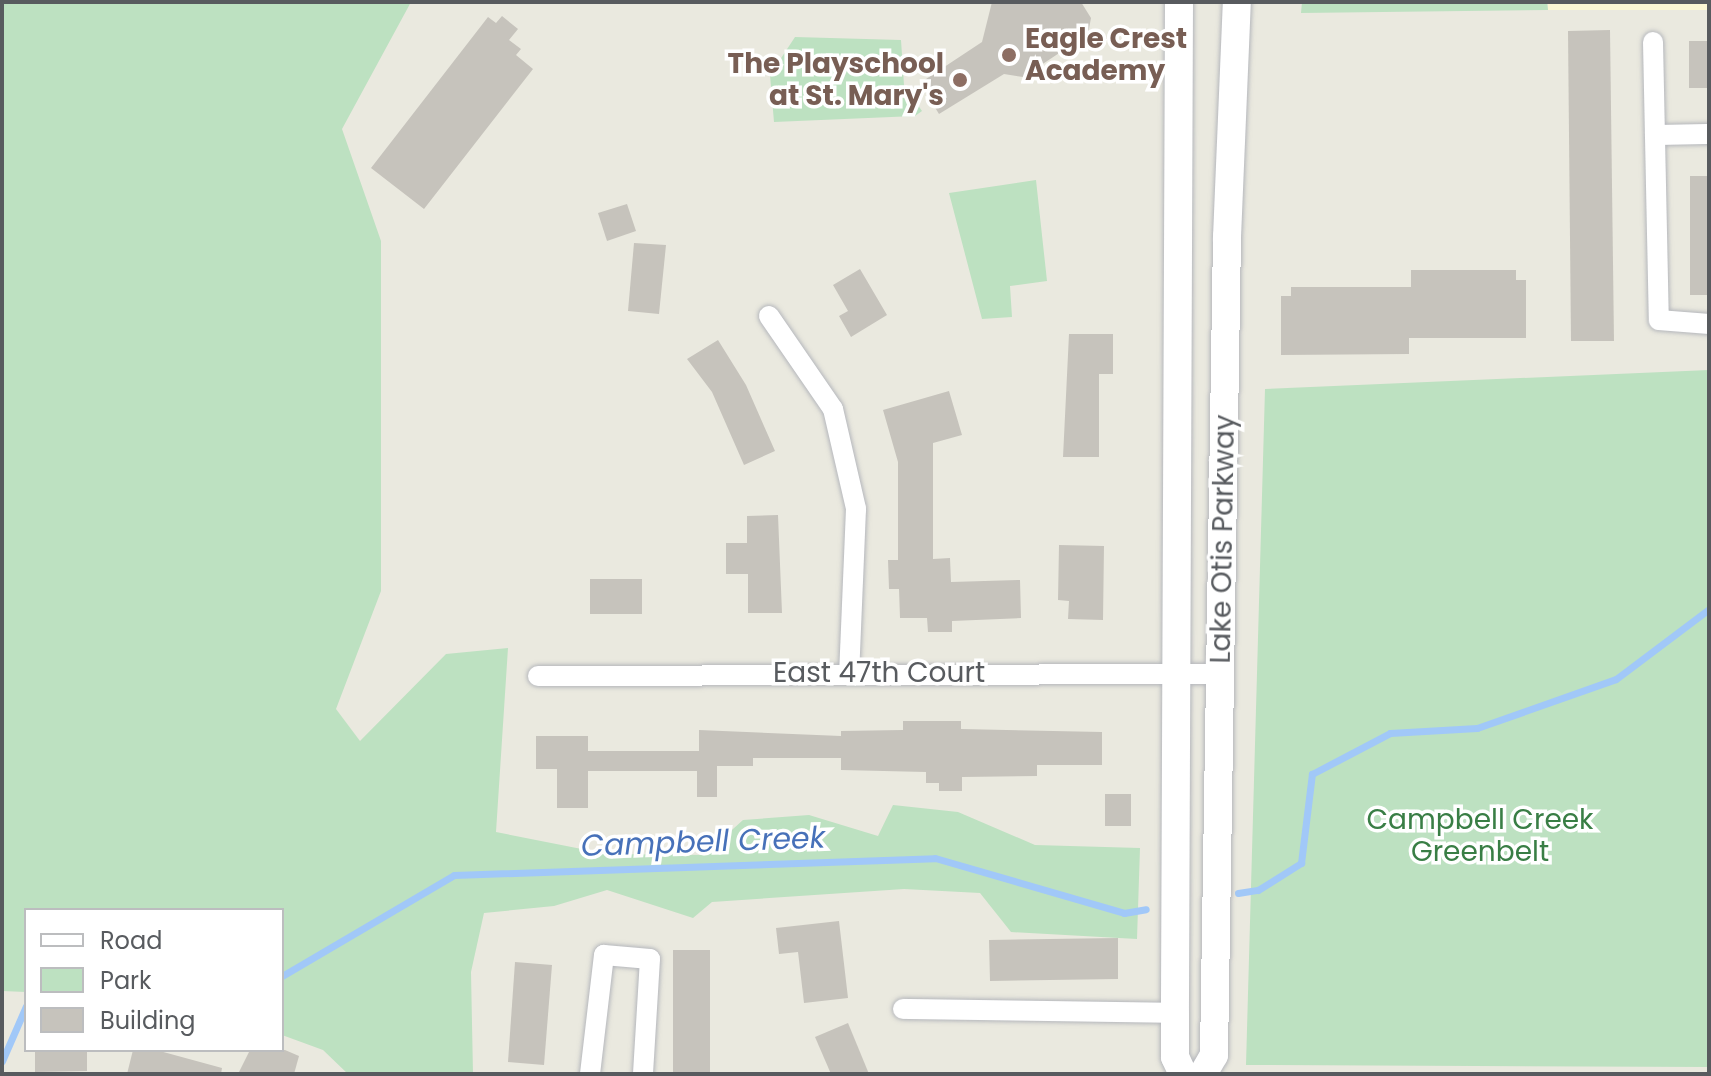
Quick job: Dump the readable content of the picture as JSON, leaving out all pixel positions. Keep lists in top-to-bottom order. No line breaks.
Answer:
{"streets":{"main road":["Lake Otis Parkway"],"street":["East 47th Court"]},"crossings":[["Lake Otis Parkway","East 47th Court"]],"water":["Campbell Creek"],"parks":["Campbell Creek Greenbelt"],"places":["Eagle Crest Academy","The Playschool at St. Mary's"],"legend":["Road","Park","Building"]}
